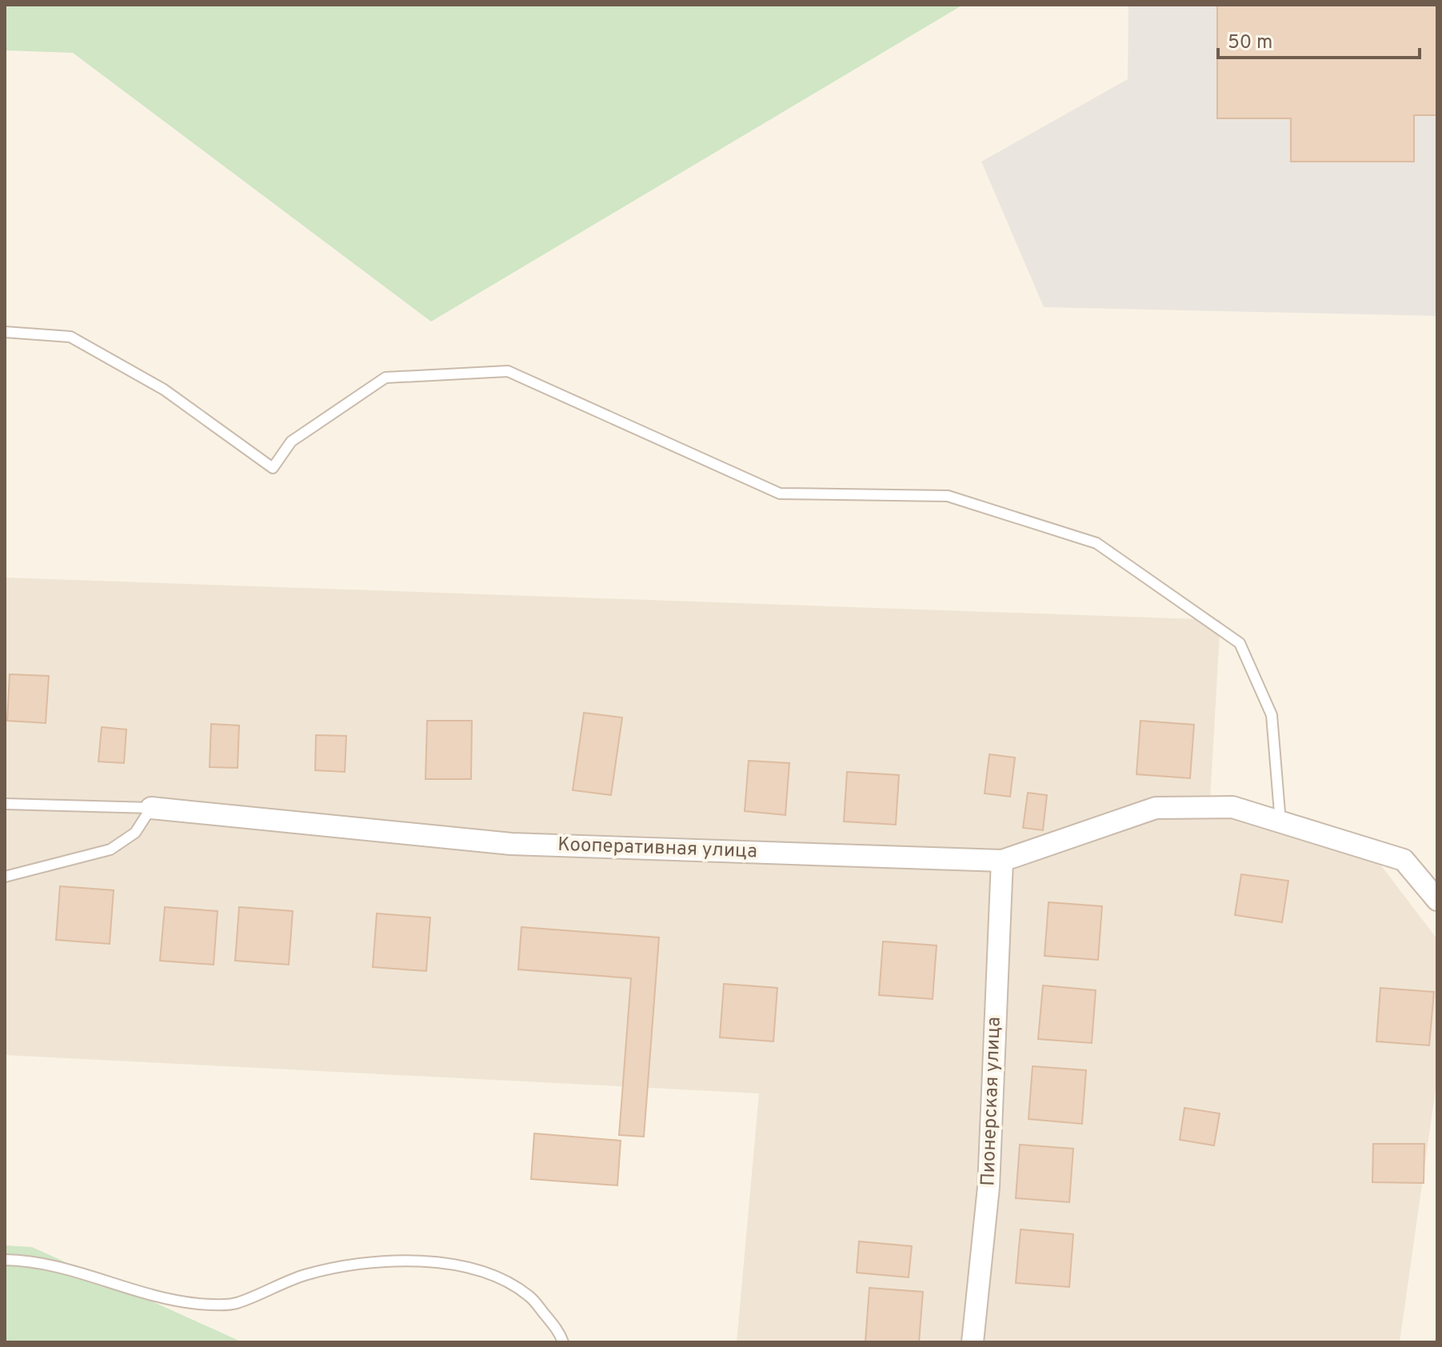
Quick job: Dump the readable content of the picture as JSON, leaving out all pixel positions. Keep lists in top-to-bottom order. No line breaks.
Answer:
{"streets":{"street":["Кооперативная улица","Пионерская улица"]},"crossings":[["Кооперативная улица","Пионерская улица"]],"scale_bar":"50 m"}
